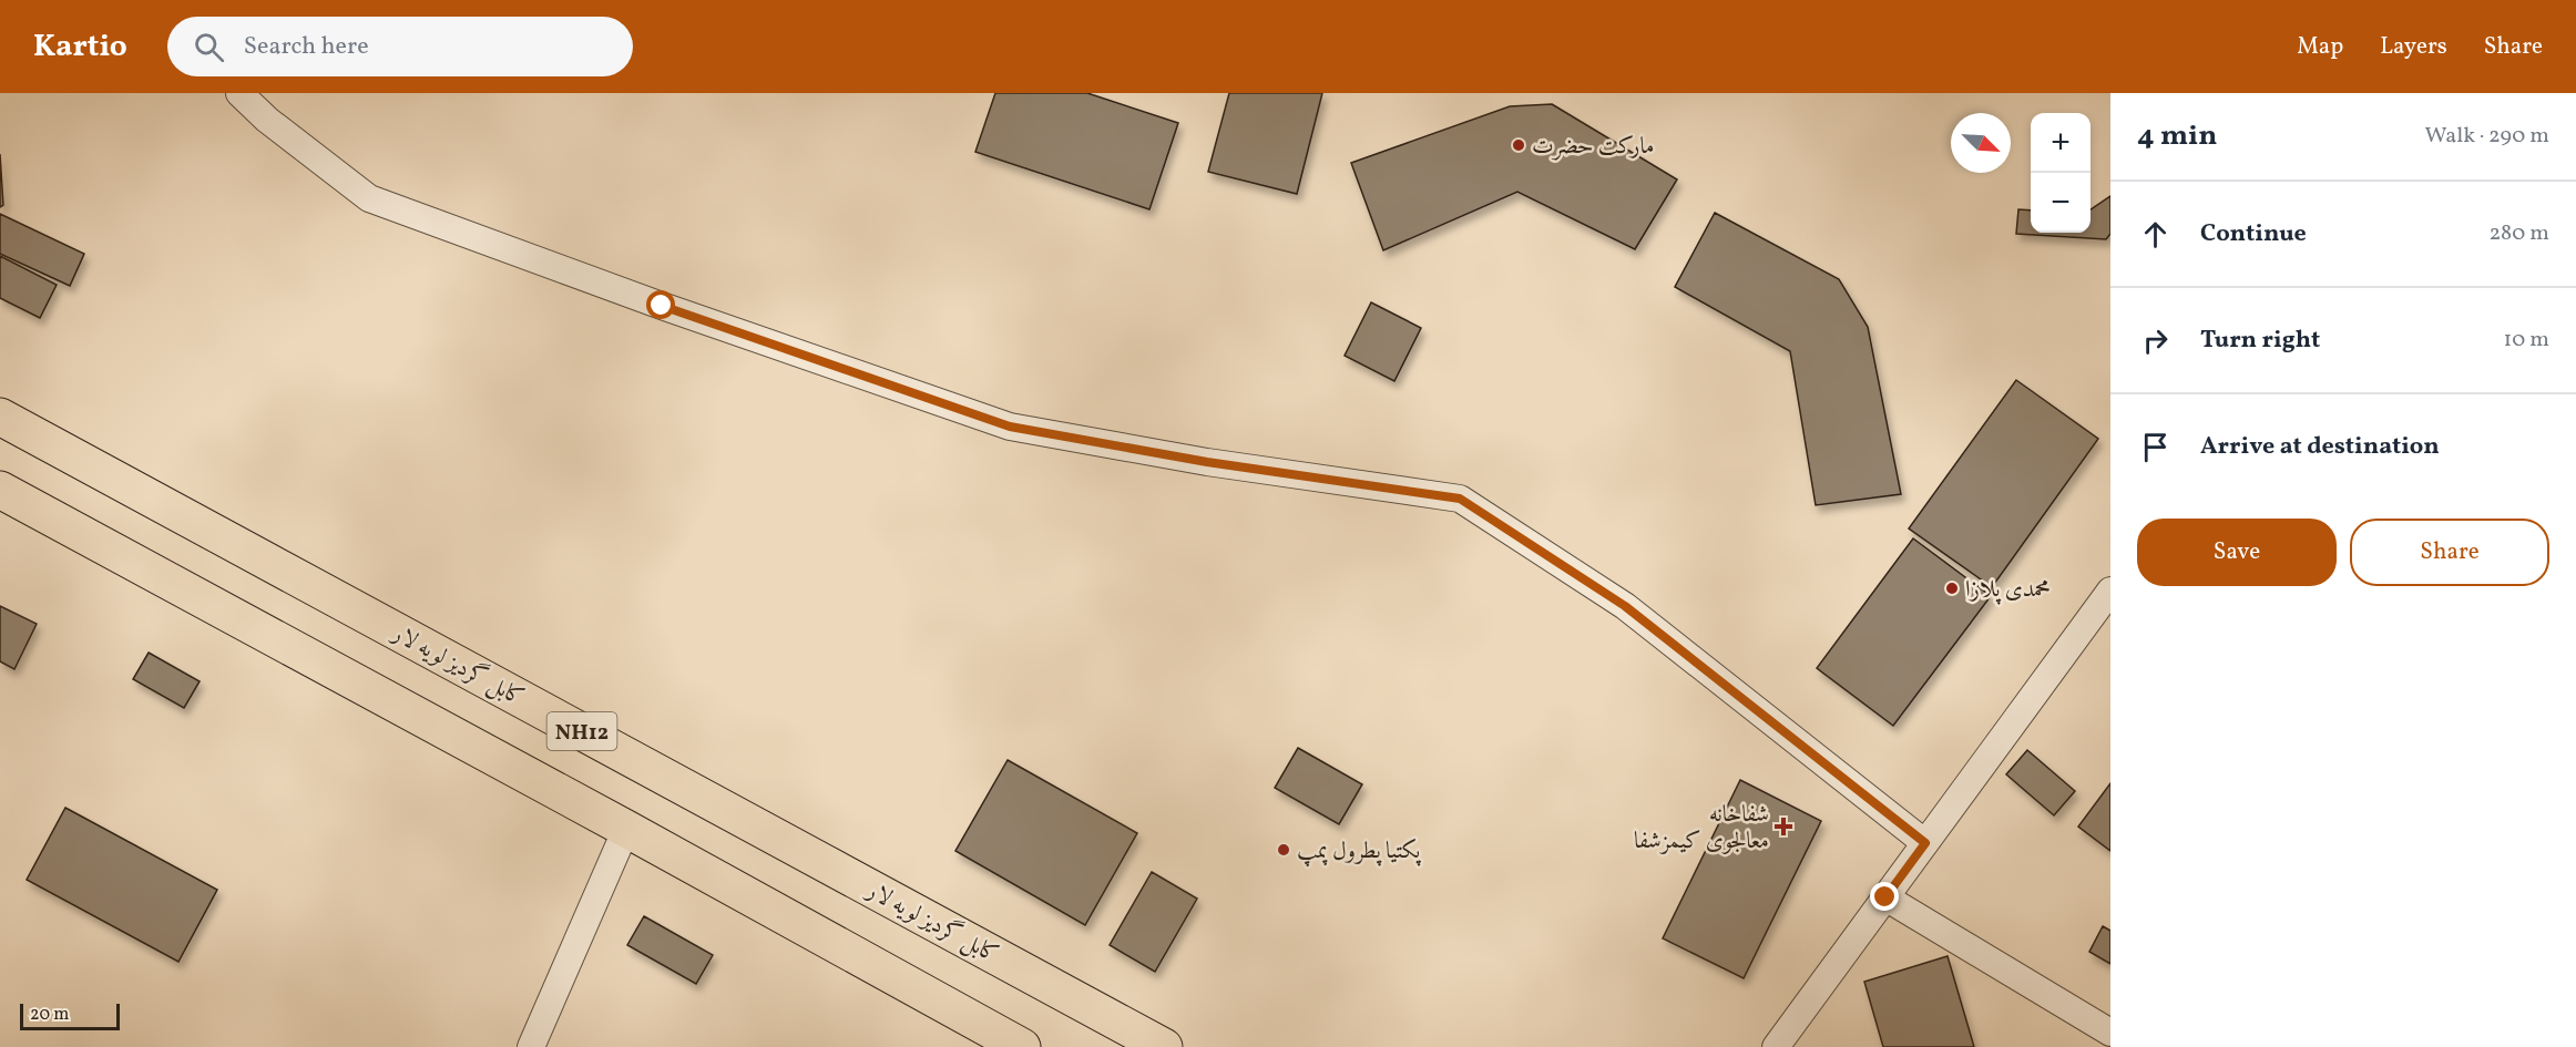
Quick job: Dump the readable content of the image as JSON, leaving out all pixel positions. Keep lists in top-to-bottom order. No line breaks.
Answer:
{"streets":{"highway":["کابل گردیز لویه لار","NH12"]},"places":{"other":["مارکت حضرت","محمدی پلازا","پکتیا پطرول پمپ"],"health":["شفاخانه معالجوی کیمزشفا"]},"scale_bar":"20 m","north":"bottom right","page":{"header":"Kartio","search":"Search here","nav":["Map","Layers","Share"],"heading":["4 min","Walk · 290 m"],"map_buttons":["+","−"],"list":[["Continue","280 m"],["Turn right","10 m"],"Arrive at destination"],"buttons":["Save","Share"],"scale":"20 m"}}
